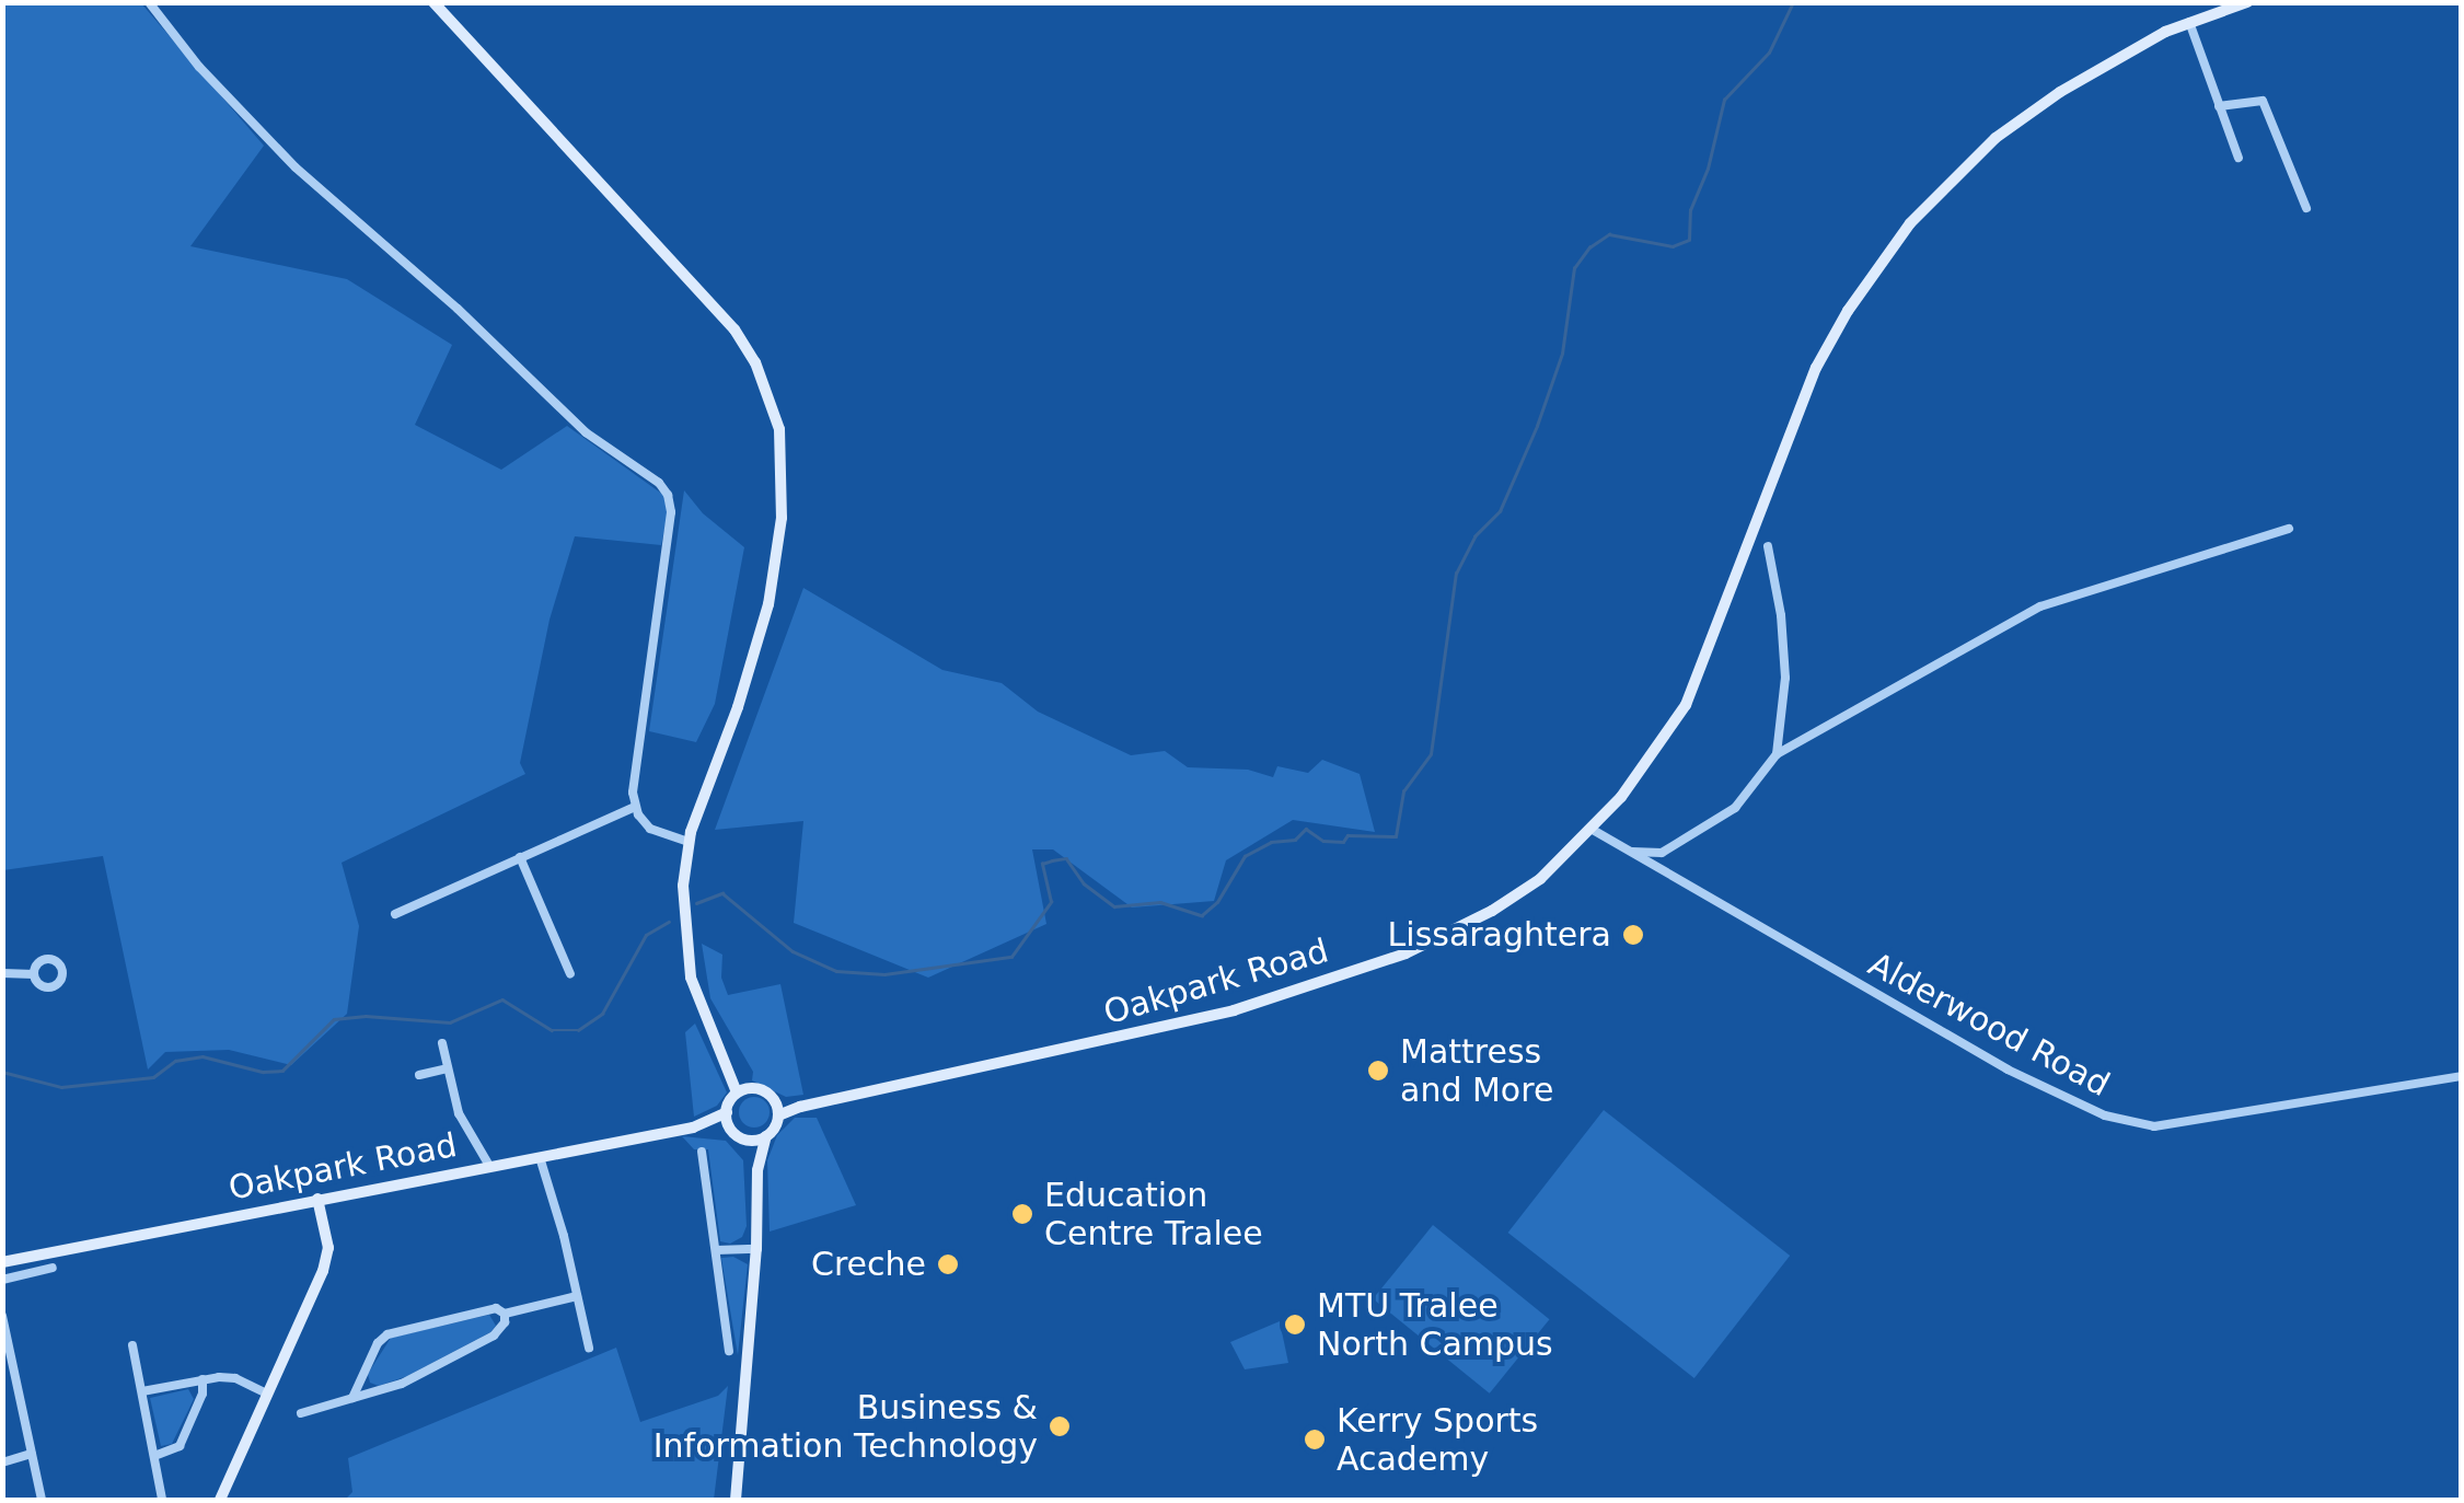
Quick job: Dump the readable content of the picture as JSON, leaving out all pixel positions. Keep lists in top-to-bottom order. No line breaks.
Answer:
{"streets":{"main road":["Oakpark Road"],"street":["Alderwood Road"]},"crossings":[["Oakpark Road","Alderwood Road"]],"places":["Lissaraghtera","Mattress and More","Education Centre Tralee","Creche","MTU Tralee North Campus","Business & Information Technology","Kerry Sports Academy"]}
